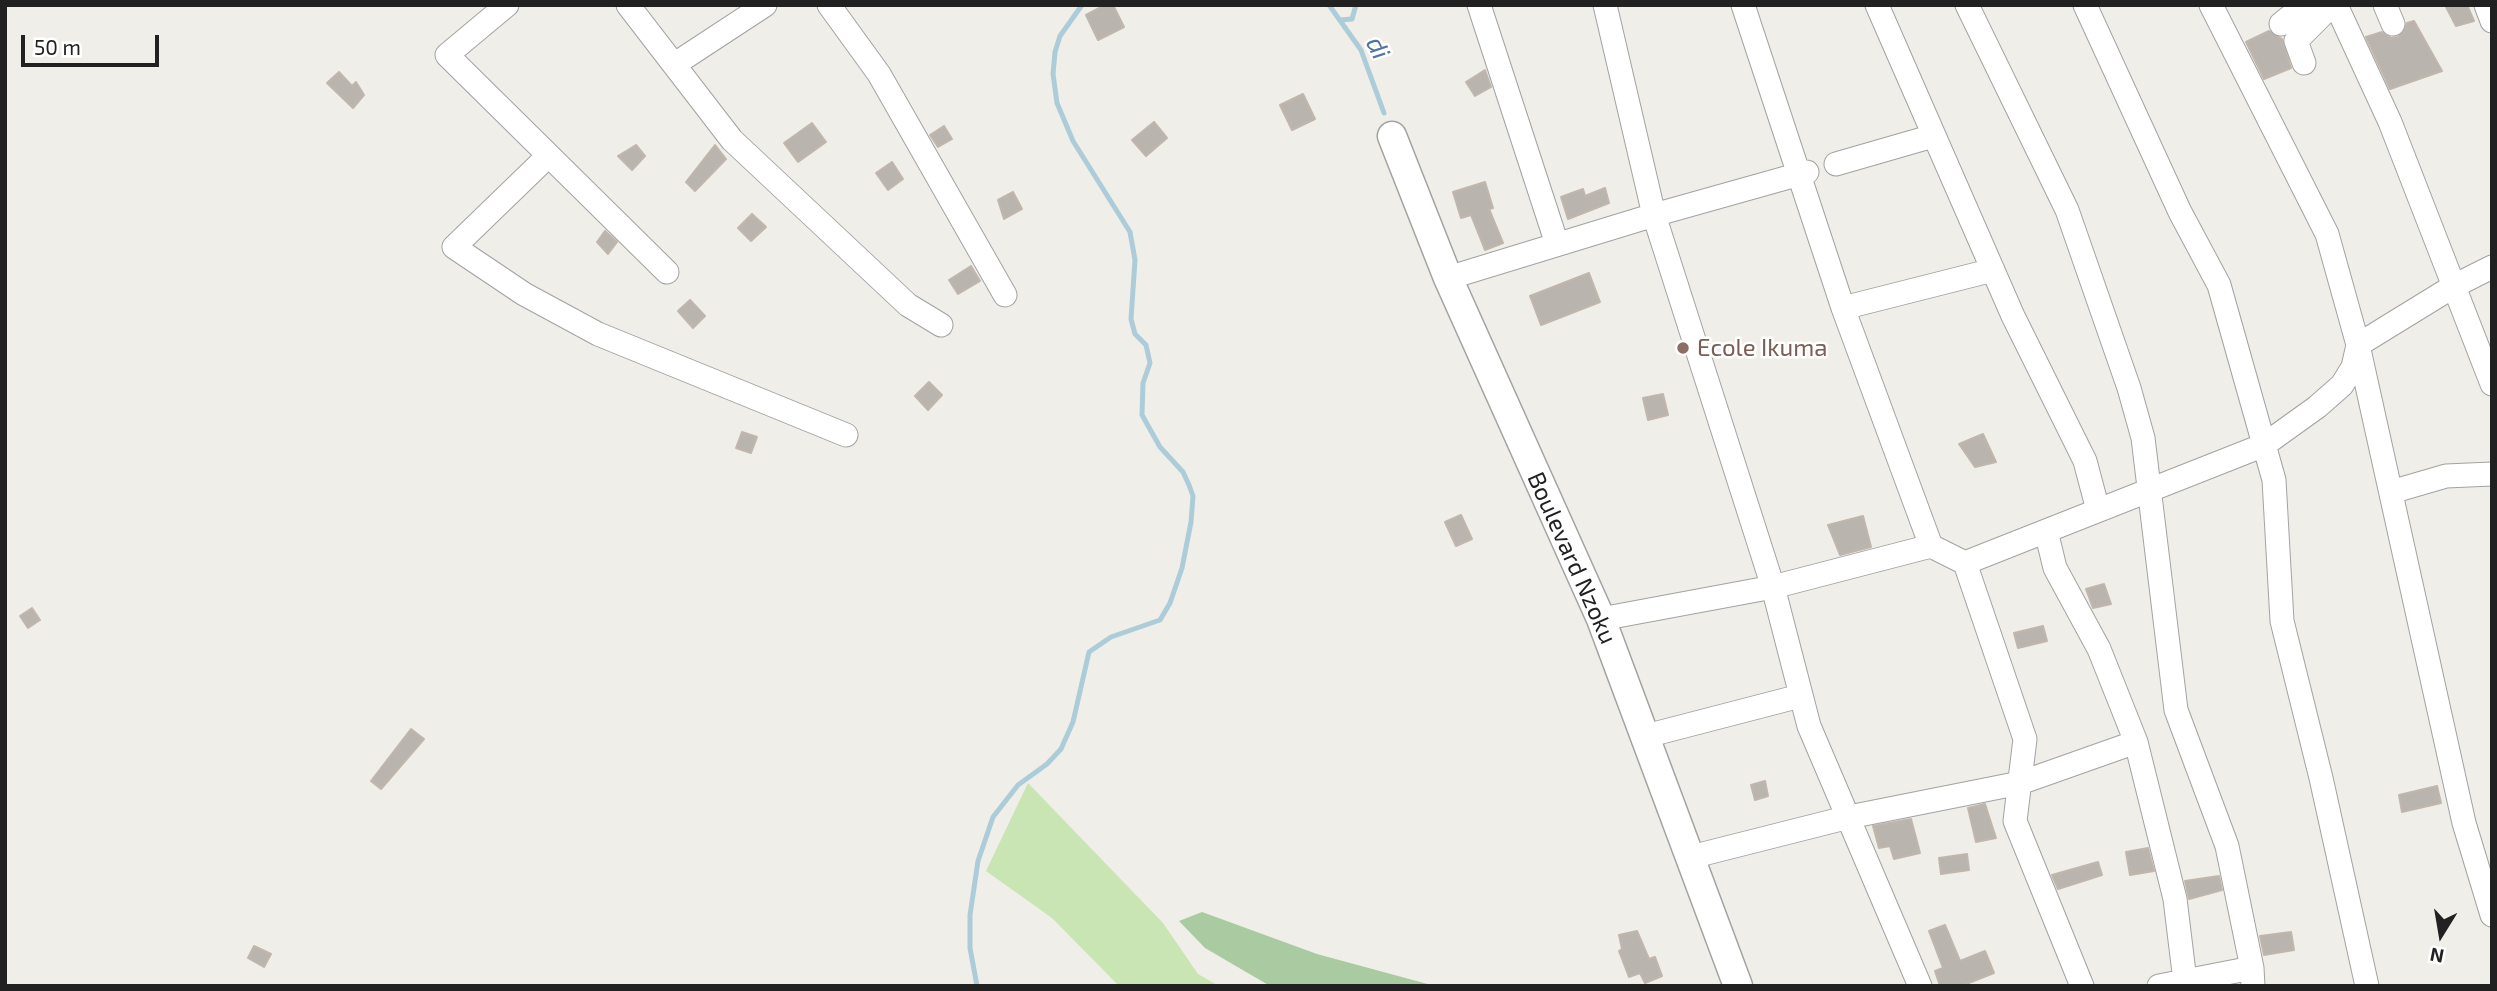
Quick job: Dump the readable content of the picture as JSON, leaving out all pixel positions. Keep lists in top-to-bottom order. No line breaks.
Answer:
{"streets":{"street":["Boulevard Nzoku"]},"water":["di"],"places":["Ecole Ikuma"],"scale_bar":"50 m","north":"bottom"}
